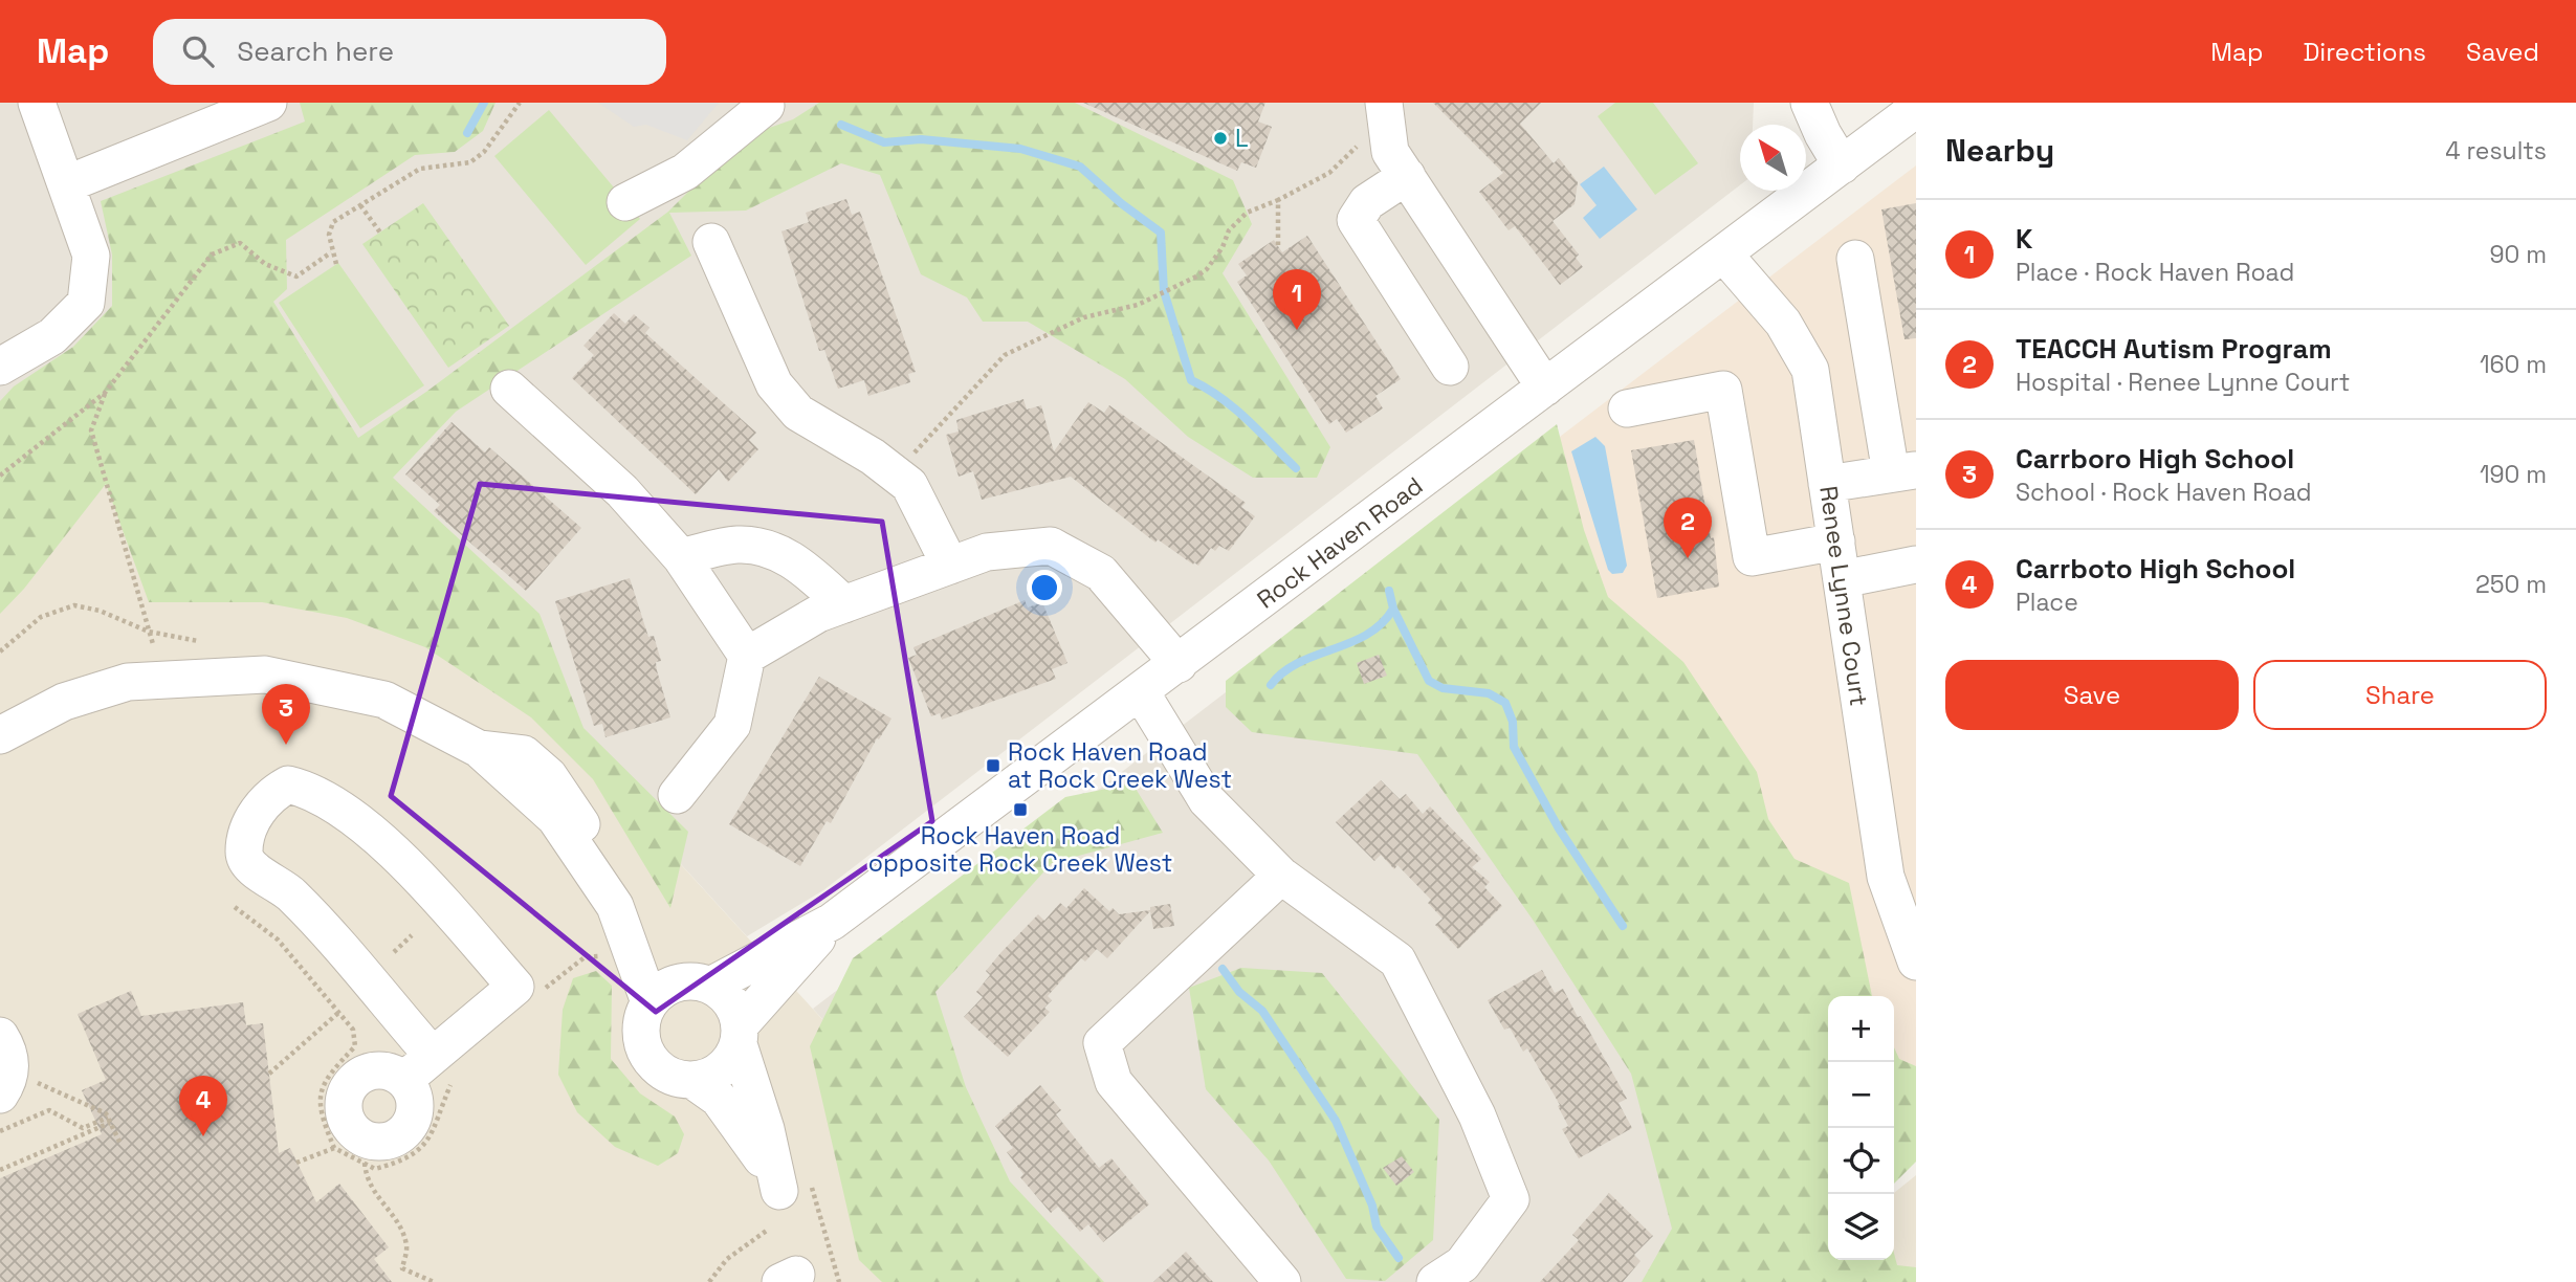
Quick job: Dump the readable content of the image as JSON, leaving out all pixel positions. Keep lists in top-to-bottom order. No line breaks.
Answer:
{"streets":{"street":["Rock Haven Road","Renee Lynne Court"]},"crossings":[["Rock Haven Road","Renee Lynne Court"]],"places":{"other":["L"],"transit":["Rock Haven Road at Rock Creek West","Rock Haven Road opposite Rock Creek West"]},"north":"top left","page":{"header":"Map","search":"Search here","nav":["Map","Directions","Saved"],"heading":["Nearby","4 results"],"list":[{"mark":"1","name":"K","note":"Place · Rock Haven Road","value":"90 m"},{"mark":"2","name":"TEACCH Autism Program","note":"Hospital · Renee Lynne Court","value":"160 m"},{"mark":"3","name":"Carrboro High School","note":"School · Rock Haven Road","value":"190 m"},{"mark":"4","name":"Carrboto High School","note":"Place","value":"250 m"}],"pins":["1","2","3","4"],"buttons":["Save","Share"],"map_buttons":["+","−"]}}
